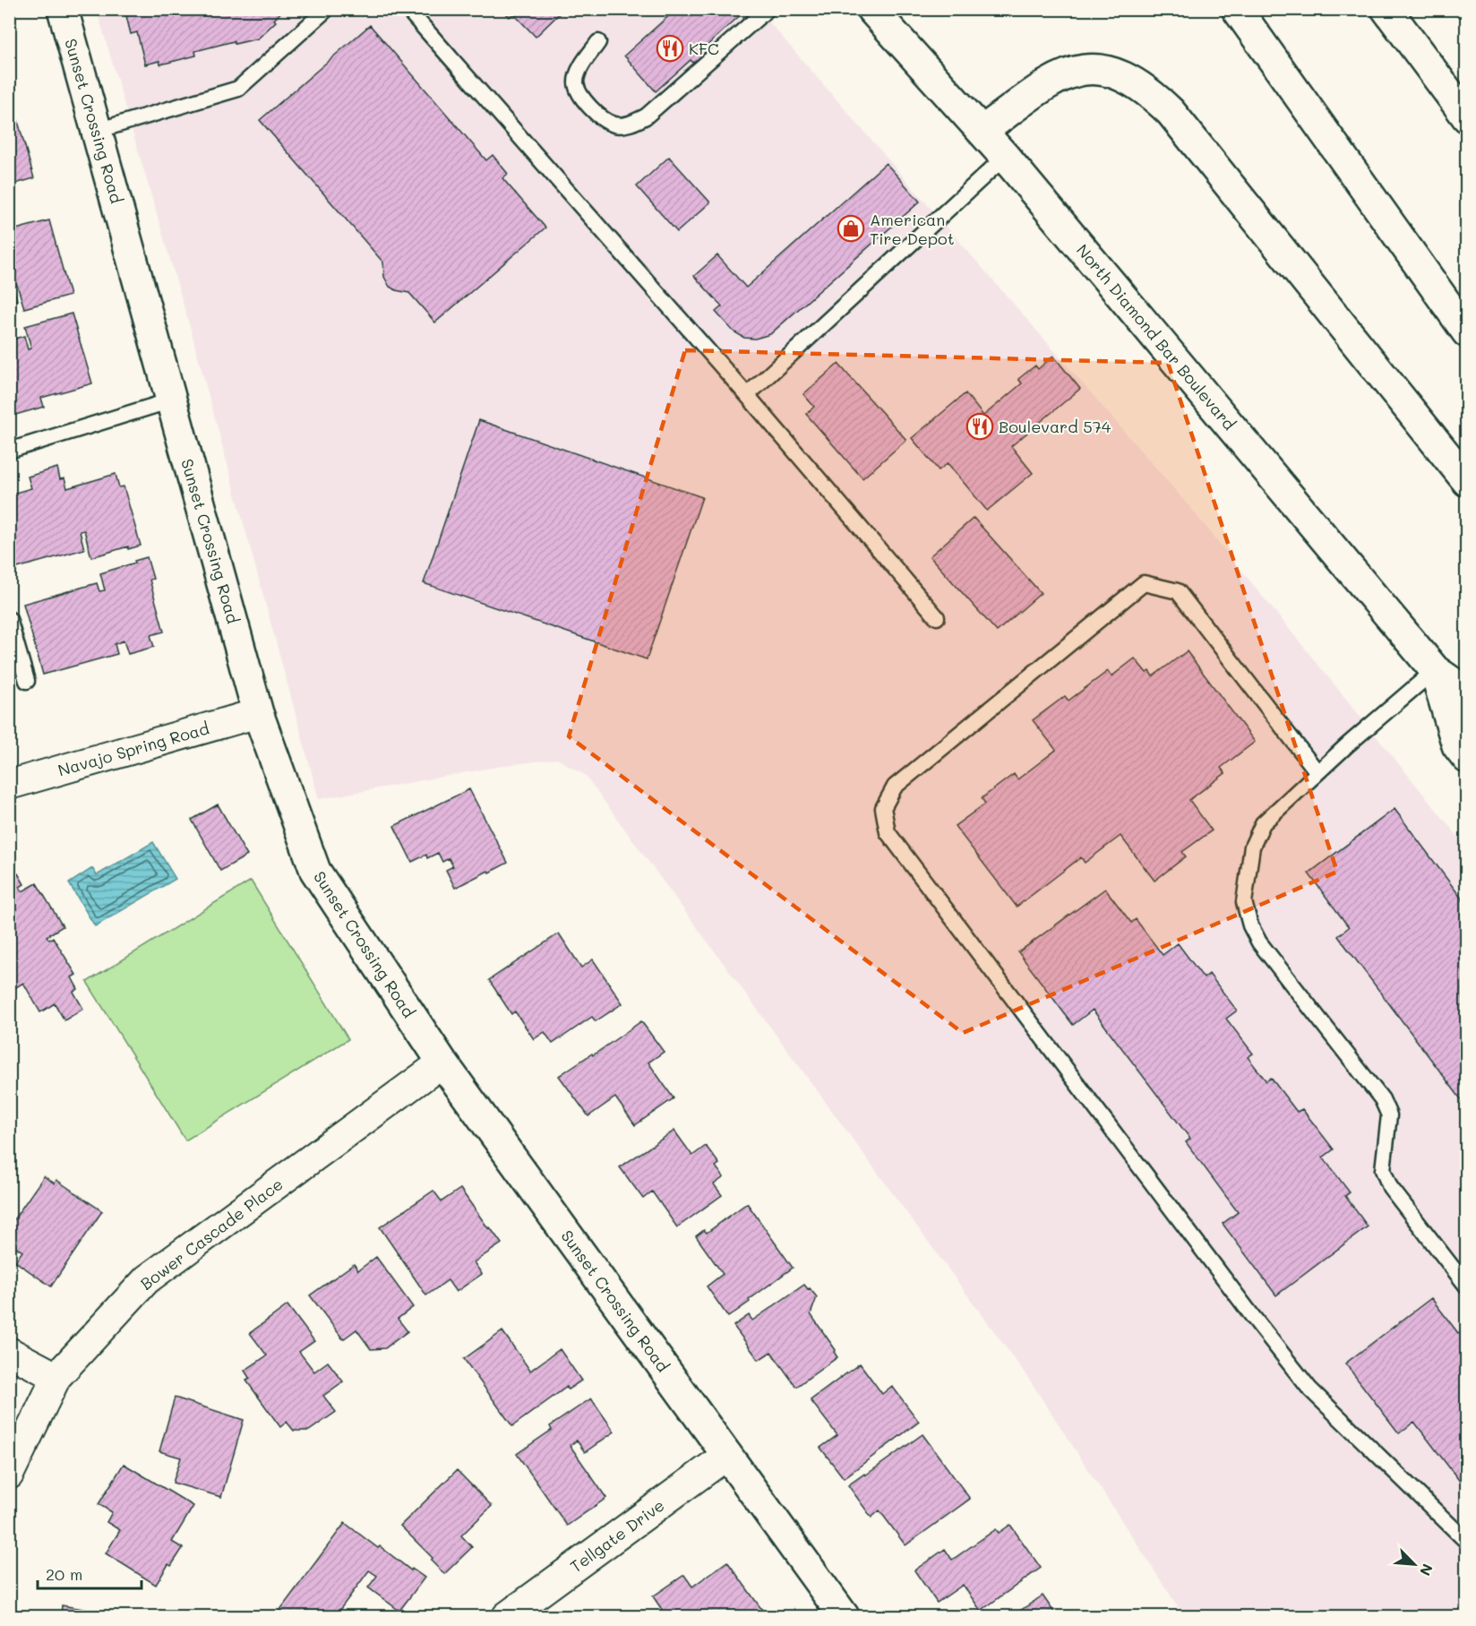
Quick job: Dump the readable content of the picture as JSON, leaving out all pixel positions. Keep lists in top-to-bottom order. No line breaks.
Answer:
{"streets":{"main road":["Sunset Crossing Road","North Diamond Bar Boulevard"],"street":["Navajo Spring Road","Bower Cascade Place","Tellgate Drive"]},"crossings":[["Sunset Crossing Road","Navajo Spring Road"],["Sunset Crossing Road","Bower Cascade Place"],["Sunset Crossing Road","Tellgate Drive"]],"places":{"restaurant":["KFC","Boulevard 574"],"shop":["American Tire Depot"]},"scale_bar":"20 m","north":"bottom right"}
